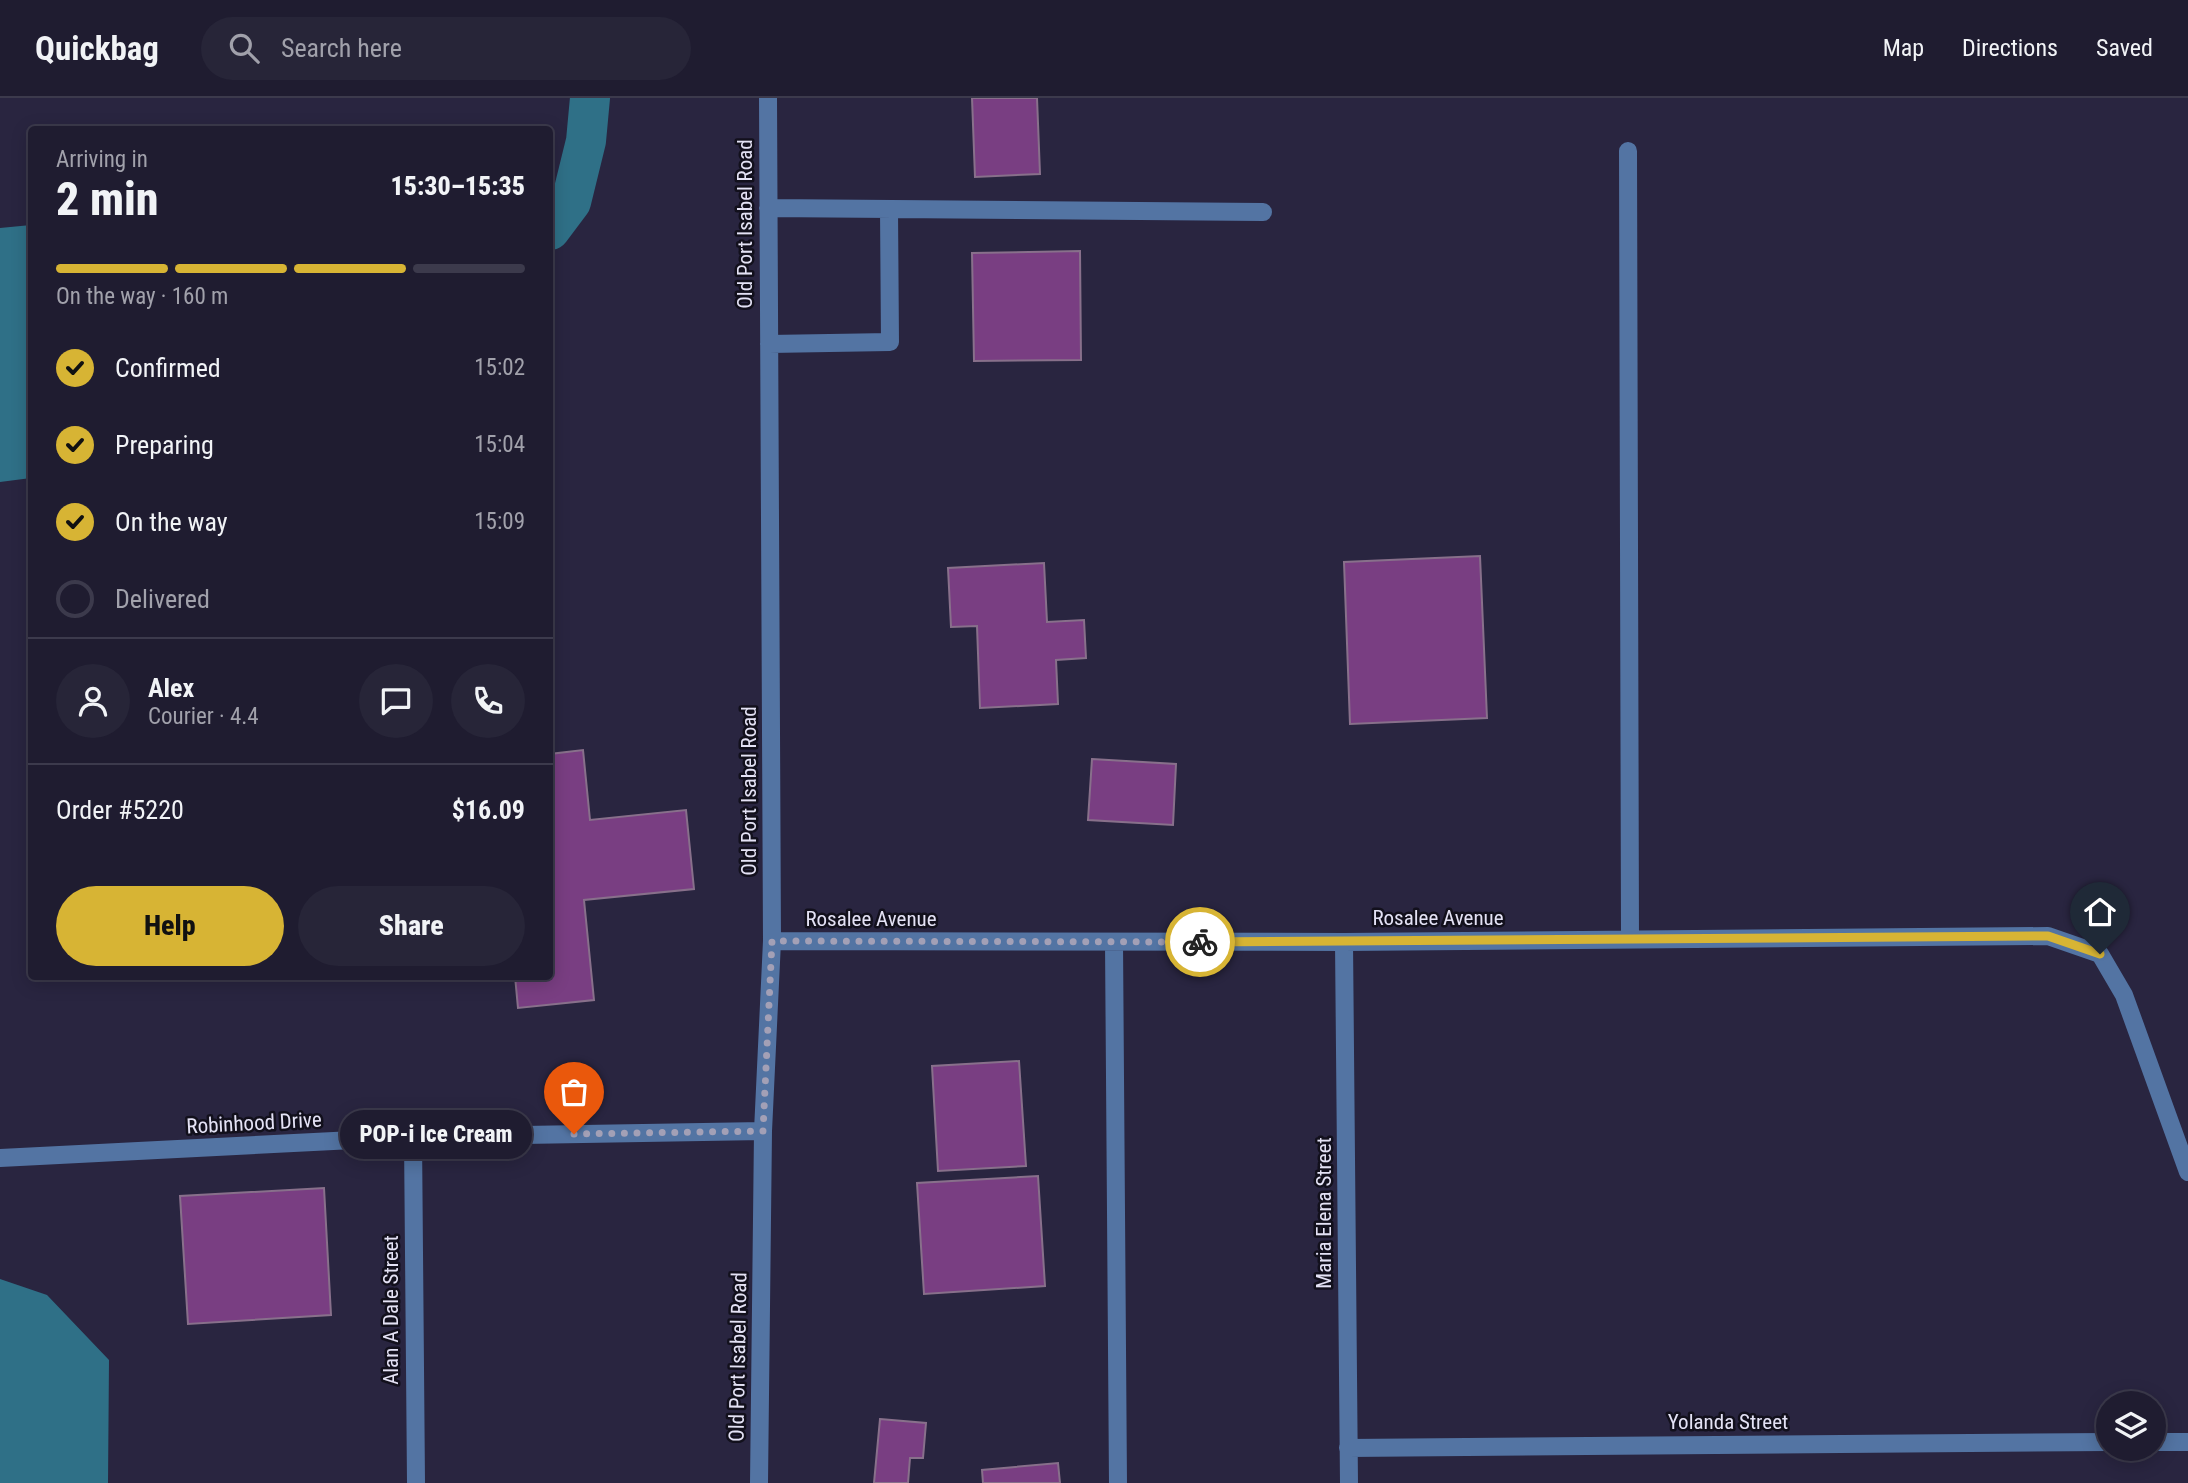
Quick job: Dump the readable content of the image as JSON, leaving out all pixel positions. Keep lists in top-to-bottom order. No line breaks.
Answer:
{"streets":{"street":["Old Port Isabel Road","Rosalee Avenue","Robinhood Drive","Maria Elena Street","Alan A Dale Street","Yolanda Street"]},"crossings":[["Old Port Isabel Road","Rosalee Avenue"],["Old Port Isabel Road","Robinhood Drive"],["Rosalee Avenue","Maria Elena Street"],["Robinhood Drive","Alan A Dale Street"],["Maria Elena Street","Yolanda Street"]],"places":["POP-i Ice Cream"],"page":{"header":"Quickbag","search":"Search here","nav":["Map","Directions","Saved"],"heading":["2 min","Arriving in","15:30–15:35"],"panel":["Alex","Courier · 4.4","Order #5220","$16.09"],"bar":"On the way · 160 m","list":[["Confirmed","15:02"],["Preparing","15:04"],["On the way","15:09"],"Delivered"],"buttons":["Help","Share"],"bubble":"POP-i Ice Cream"}}
